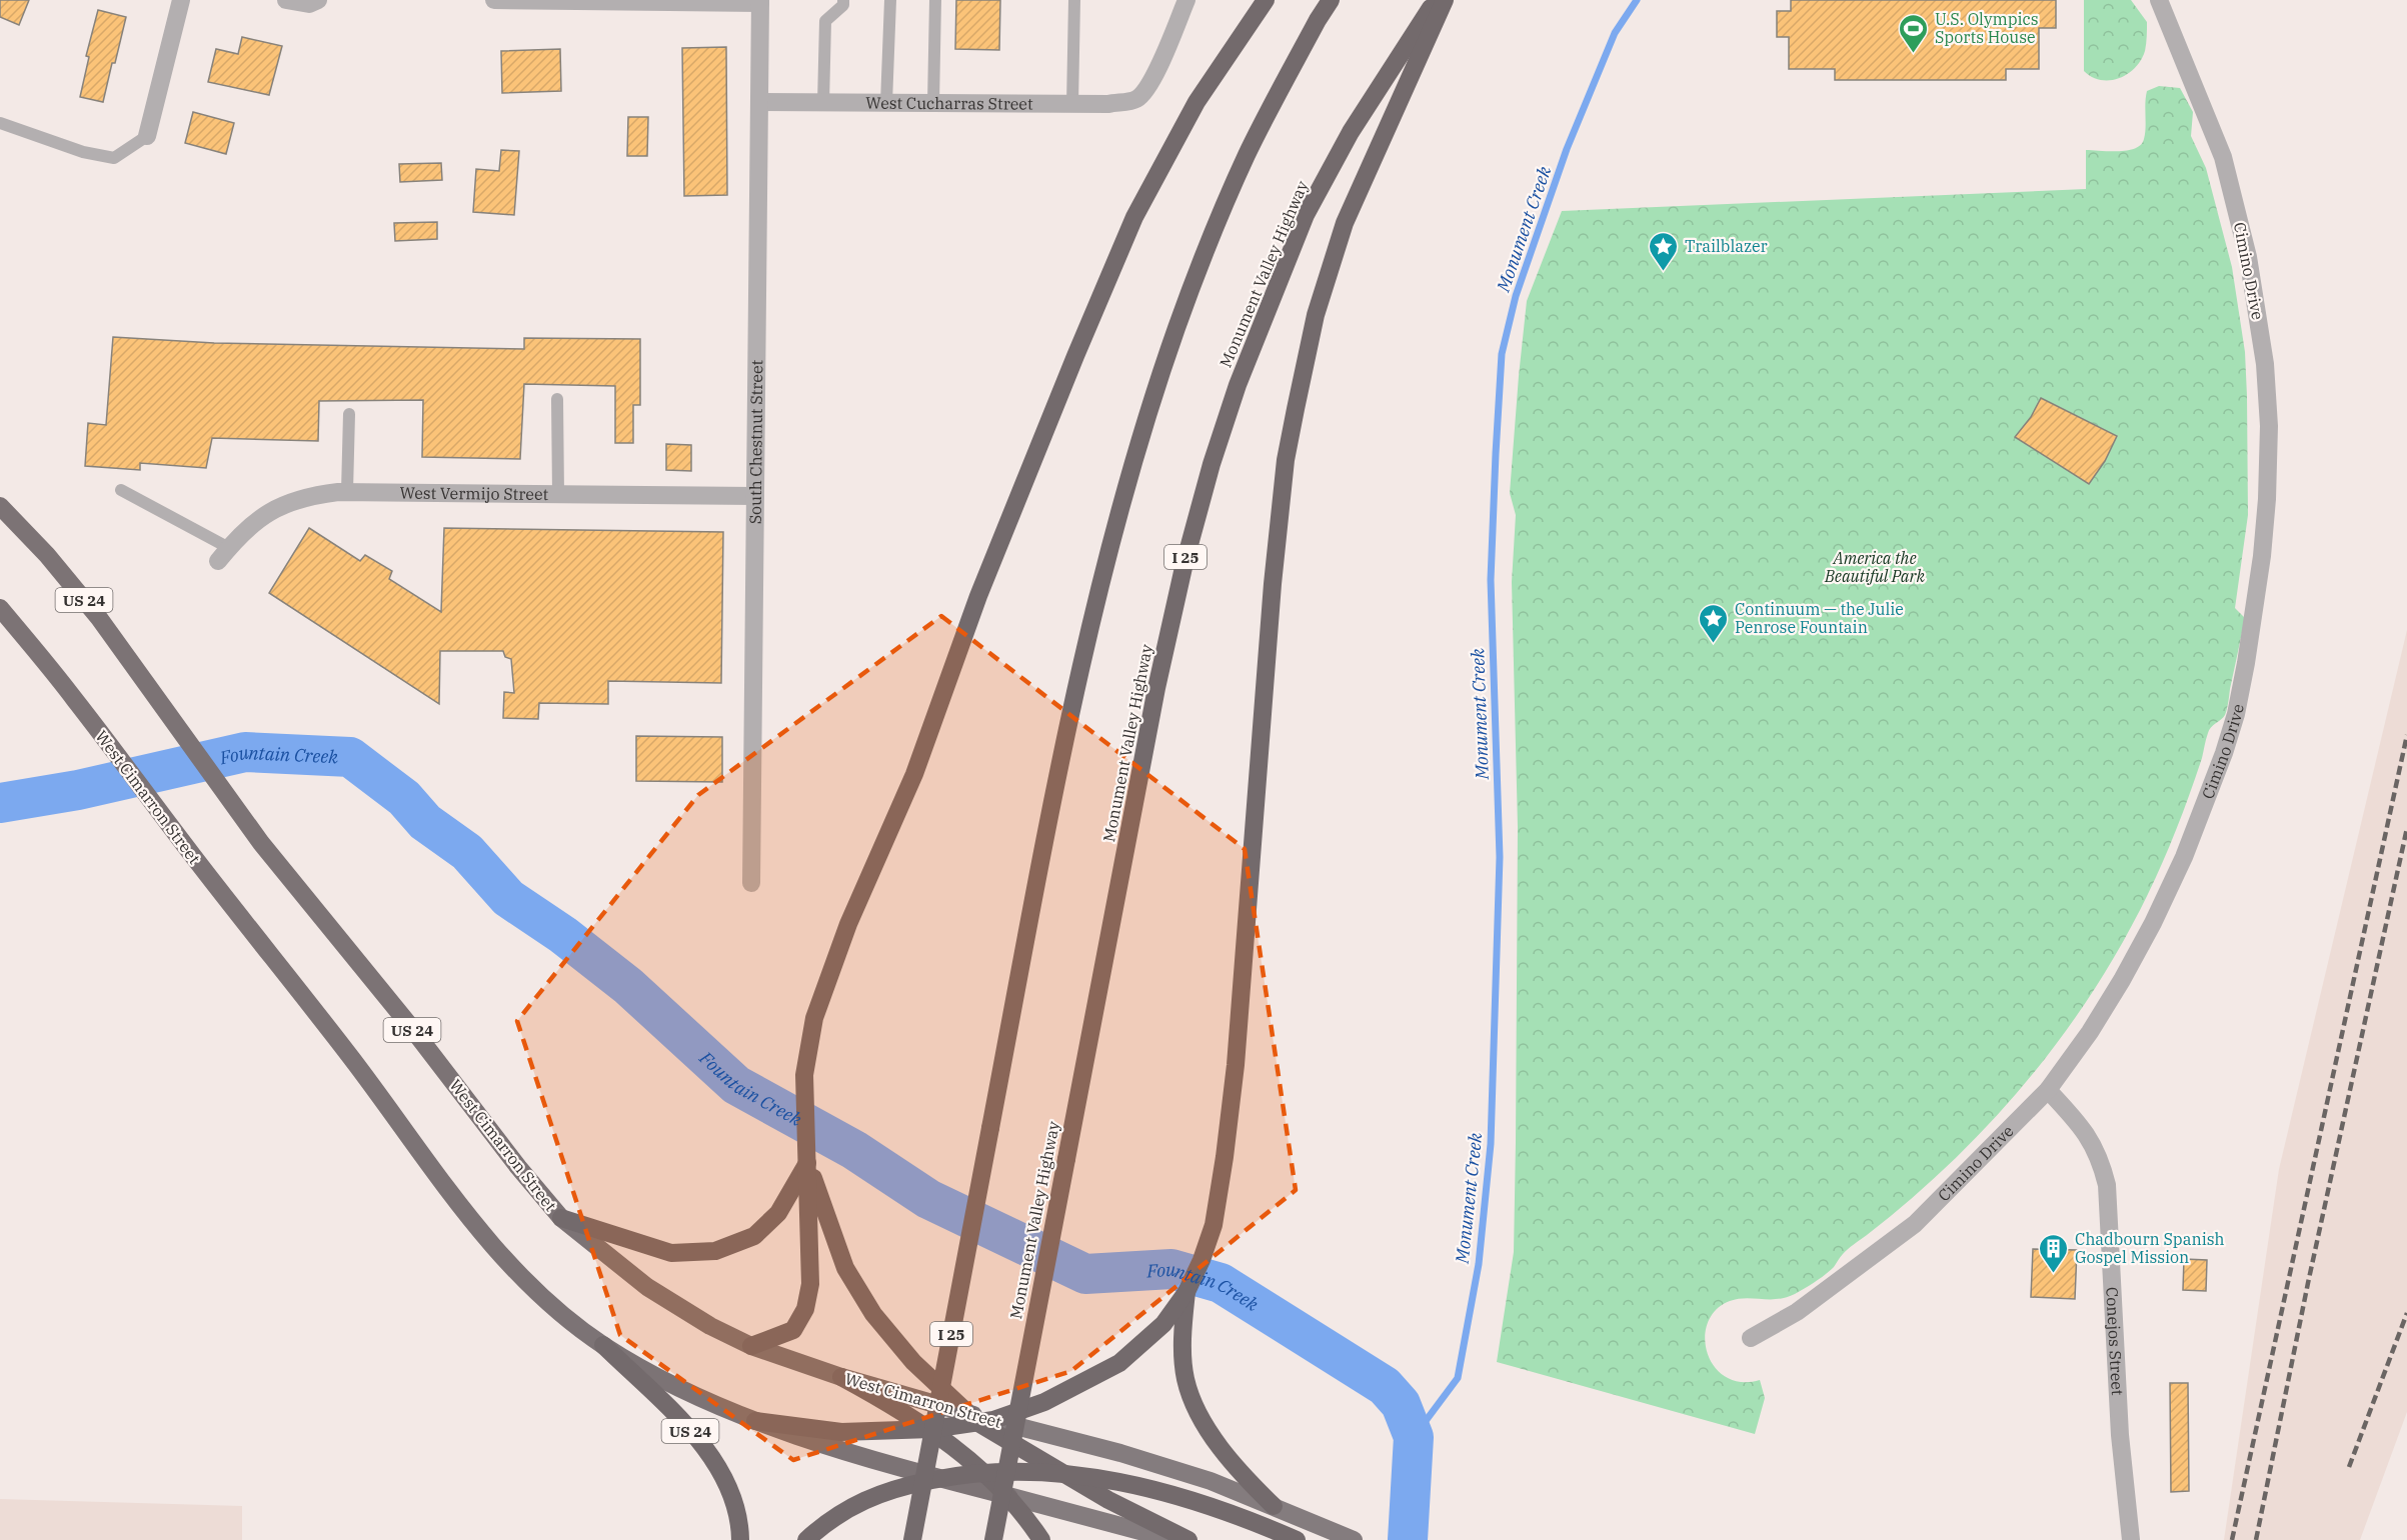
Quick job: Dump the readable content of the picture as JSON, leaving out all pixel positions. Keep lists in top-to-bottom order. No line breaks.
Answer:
{"streets":{"highway":["Monument Valley Highway","I 25","US 24","West Cimarron Street"],"street":["West Cucharras Street","Cimino Drive","South Chestnut Street","West Vermijo Street","Conejos Street"]},"crossings":[["West Cucharras Street","South Chestnut Street"],["Cimino Drive","Conejos Street"],["South Chestnut Street","West Vermijo Street"],["US 24","West Cimarron Street"]],"water":["Monument Creek","Fountain Creek"],"parks":["America the Beautiful Park"],"places":{"sports":["U.S. Olympics Sports House"],"place":["Trailblazer","Continuum — the Julie Penrose Fountain"],"building":["Chadbourn Spanish Gospel Mission"]}}
